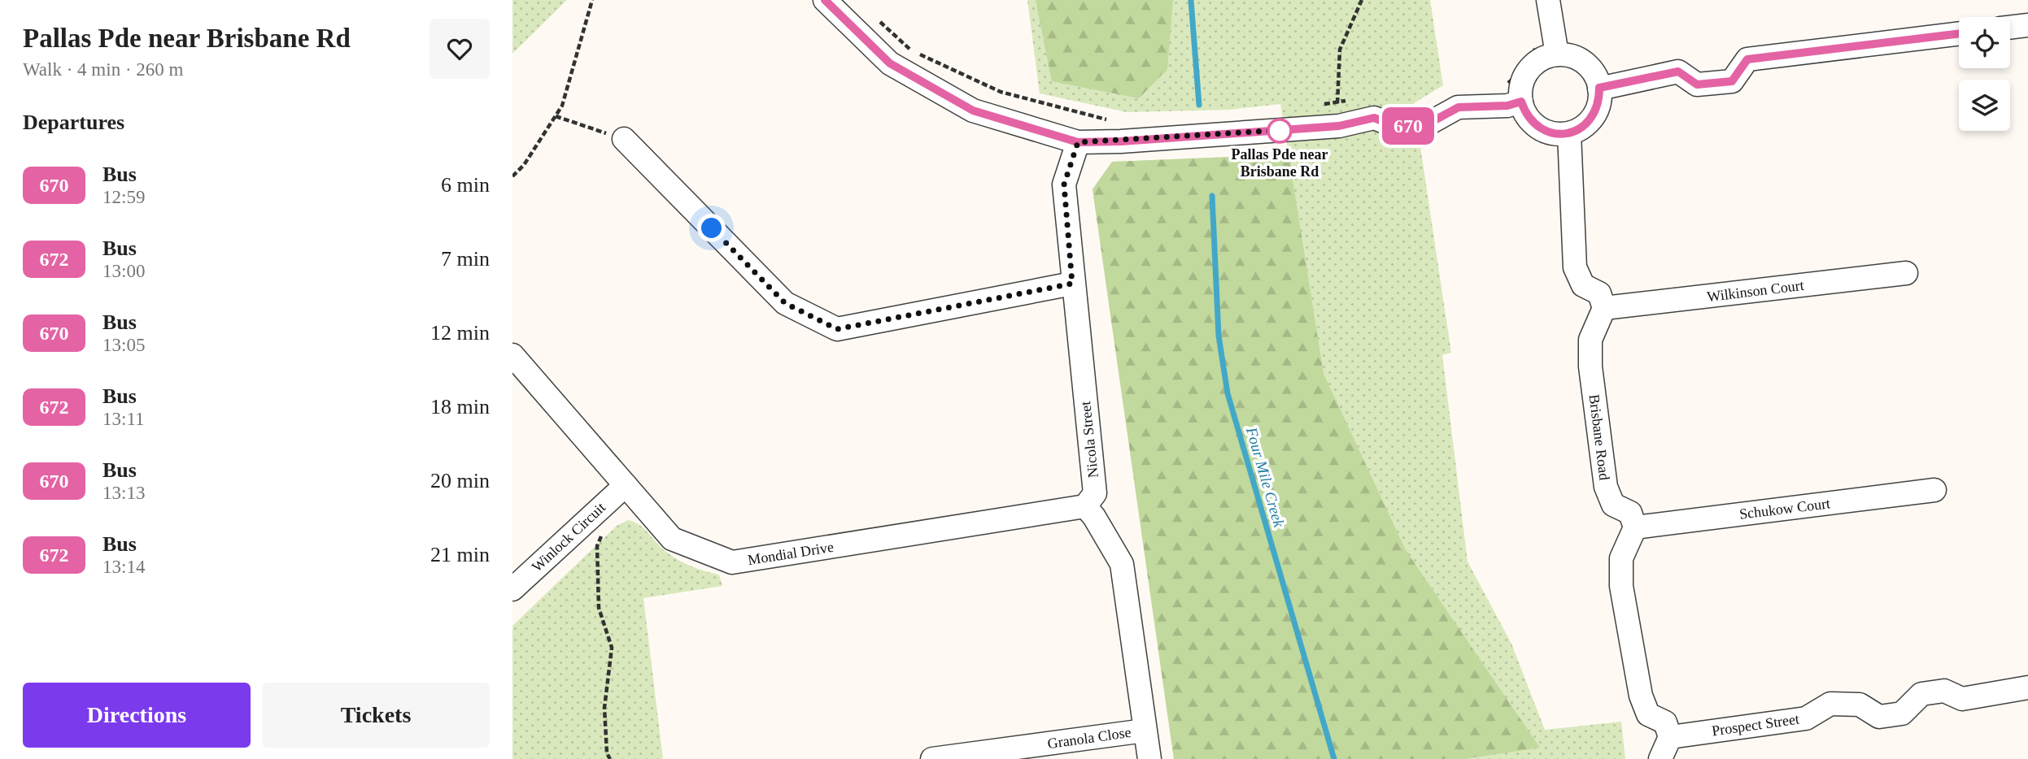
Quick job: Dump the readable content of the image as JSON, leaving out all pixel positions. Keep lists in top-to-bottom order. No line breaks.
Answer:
{"streets":{"street":["Wilkinson Court","Brisbane Road","Nicola Street","Schukow Court","Winlock Circuit","Mondial Drive","Prospect Street","Granola Close"]},"crossings":[["Wilkinson Court","Brisbane Road"],["Brisbane Road","Schukow Court"],["Nicola Street","Mondial Drive"],["Winlock Circuit","Mondial Drive"]],"water":["Four Mile Creek"],"places":["Pallas Pde near Brisbane Rd"],"lines":["bus line 670"],"page":{"heading":[["Pallas Pde near Brisbane Rd","Walk · 4 min · 260 m"],"Departures"],"on_map":"670","list":[{"mark":"670","name":"Bus","note":"12:59","value":"6 min"},{"mark":"672","name":"Bus","note":"13:00","value":"7 min"},{"mark":"670","name":"Bus","note":"13:05","value":"12 min"},{"mark":"672","name":"Bus","note":"13:11","value":"18 min"},{"mark":"670","name":"Bus","note":"13:13","value":"20 min"},{"mark":"672","name":"Bus","note":"13:14","value":"21 min"}],"buttons":["Directions","Tickets"]}}
